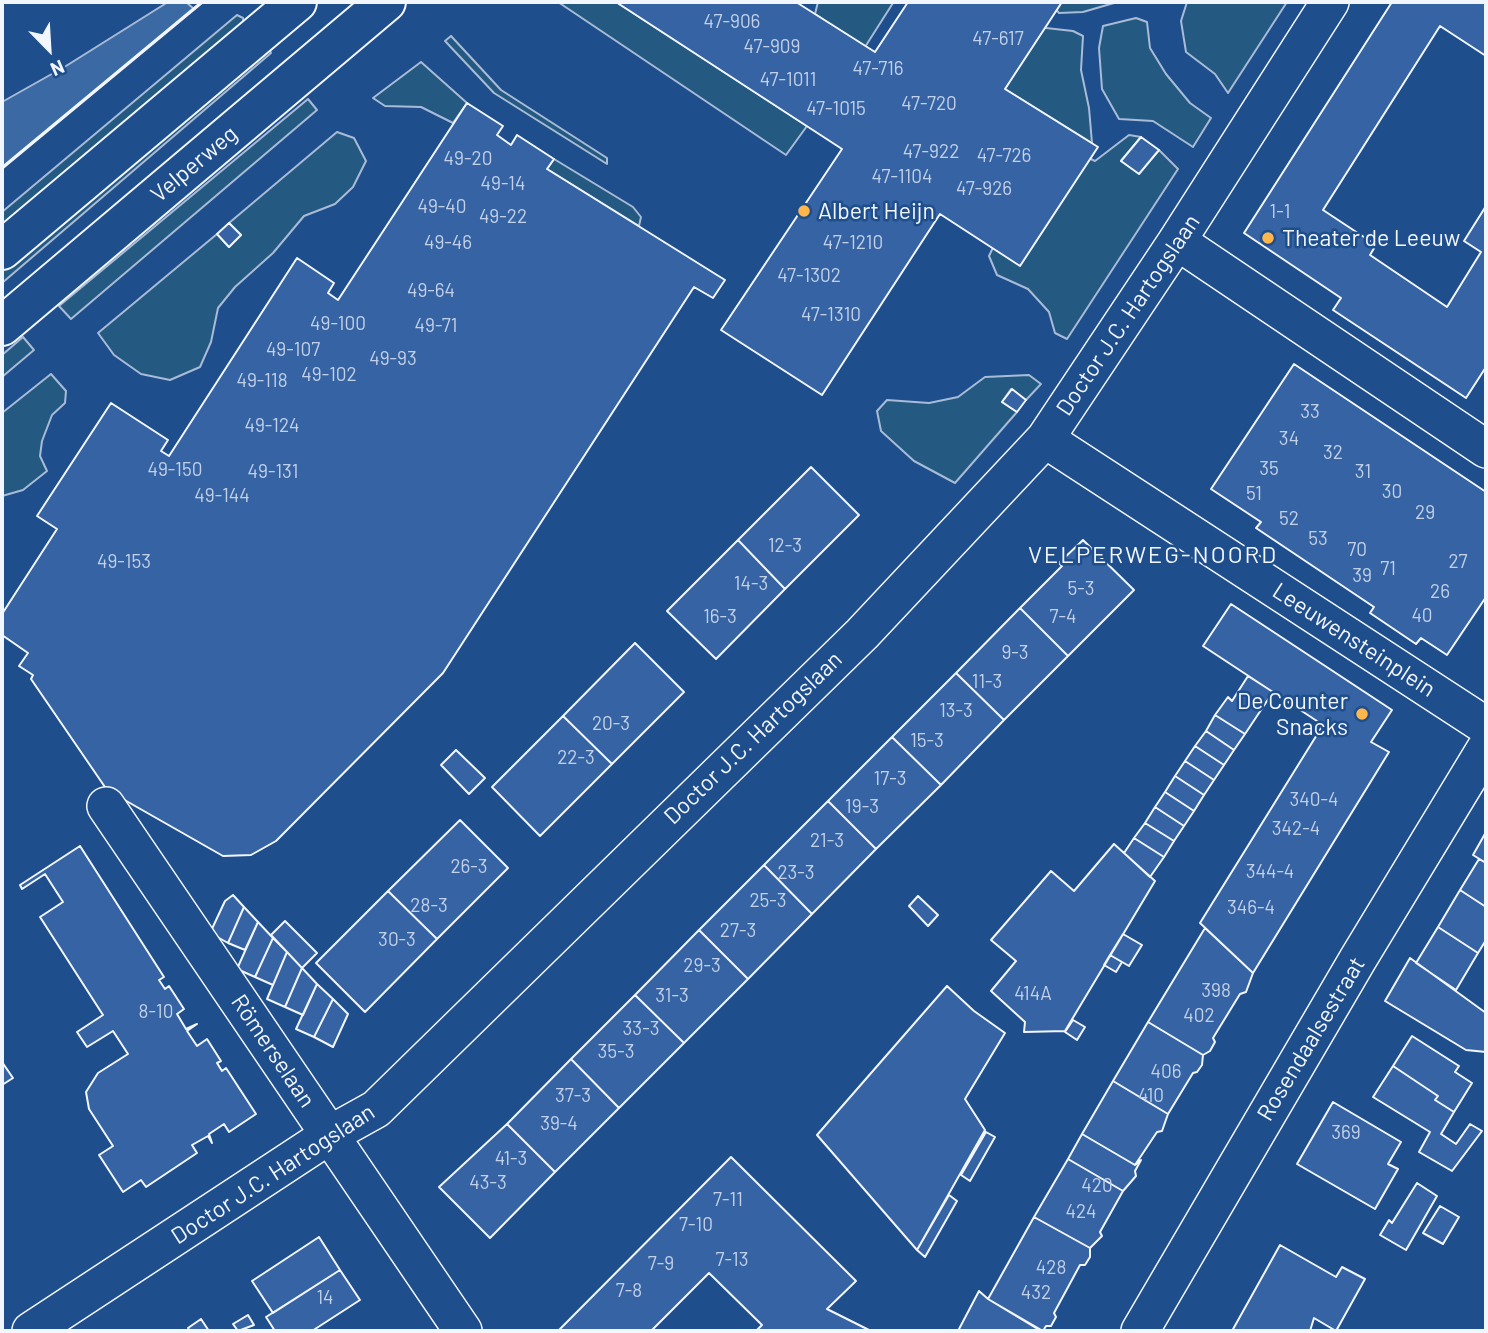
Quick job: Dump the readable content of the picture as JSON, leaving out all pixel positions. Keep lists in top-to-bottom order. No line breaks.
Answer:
{"streets":{"main road":["Velperweg"],"street":["Doctor J.C. Hartogslaan","Leeuwensteinplein","Rosendaalsestraat","Römerselaan"]},"crossings":[["Doctor J.C. Hartogslaan","Leeuwensteinplein"],["Doctor J.C. Hartogslaan","Römerselaan"]],"districts":["VELPERWEG-NOORD"],"places":["Albert Heijn","Theater de Leeuw","De Counter Snacks"],"house_numbers":["47-906","47-617","47-909","47-716","47-1011","47-720","47-1015","47-922","47-726","49-20","47-1104","49-14","47-926","49-40","1-1","49-22","49-46","47-1210","47-1302","49-64","47-1310","49-100","49-71","49-107","49-93","49-102","49-118","33","49-124","34","32","35","49-150","49-131","31","30","51","49-144","29","52","53","12-3","70","49-153","27","71","39","14-3","5-3","26","40","16-3","7-4","9-3","11-3","13-3","20-3","15-3","22-3","17-3","340-4","19-3","342-4","21-3","26-3","344-4","23-3","25-3","28-3","346-4","27-3","30-3","29-3","398","414A","31-3","8-10","402","33-3","35-3","406","37-3","410","39-4","369","41-3","43-3","420","7-11","424","7-10","7-13","7-9","428","7-8","432","14"],"north":"bottom right"}
